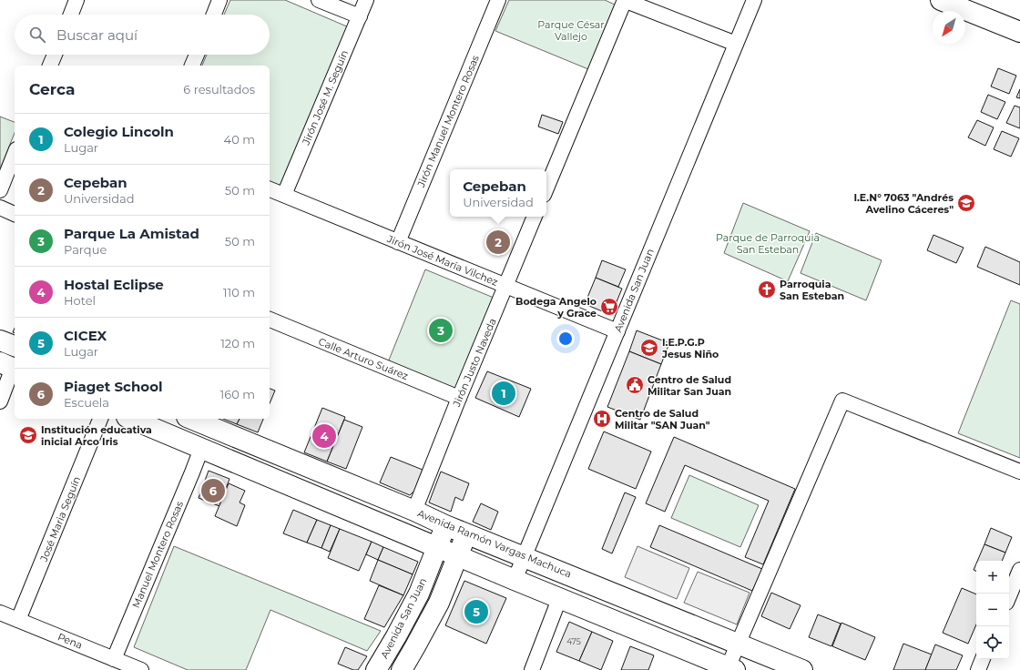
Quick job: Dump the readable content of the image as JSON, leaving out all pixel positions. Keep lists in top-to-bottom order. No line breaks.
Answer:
{"streets":{"main road":["Avenida San Juan","Avenida Ramón Vargas Machuca"],"street":["Jirón José M. Seguín","Jirón Manuel Montero Rosas","Jirón José María Vilchez","Calle Arturo Suárez","Jirón Justo Naveda","José Maria Seguín","Manuel Montero Rosas","Pena"]},"crossings":[["Jirón José M. Seguín","Jirón José María Vilchez"],["Jirón Manuel Montero Rosas","Jirón José María Vilchez"],["Jirón José María Vilchez","Avenida San Juan"],["Jirón José María Vilchez","Jirón Justo Naveda"],["Avenida San Juan","Avenida Ramón Vargas Machuca"],["Calle Arturo Suárez","Jirón Justo Naveda"],["Jirón Justo Naveda","Avenida Ramón Vargas Machuca"],["José Maria Seguín","Pena"],["Manuel Montero Rosas","Pena"]],"parks":["Parque César Vallejo","Parque de Parroquia San Esteban"],"places":{"school or university":["I.E.N° 7063 \"Andrés Avelino Cáceres\"","I.E.P.G.P Jesus Niño","Institución educativa inicial Arco Iris"],"church":["Parroquia San Esteban"],"supermarket":["Bodega Angelo y Grace"],"public building":["Centro de Salud Militar San Juan"],"hospital":["Centro de Salud Militar \"SAN Juan\""]},"house_numbers":["475"],"north":"bottom left","page":{"search":"Buscar aquí","heading":["Cerca","6 resultados"],"list":[{"mark":"1","name":"Colegio Lincoln","note":"Lugar","value":"40 m"},{"mark":"2","name":"Cepeban","note":"Universidad","value":"50 m"},{"mark":"3","name":"Parque La Amistad","note":"Parque","value":"50 m"},{"mark":"4","name":"Hostal Eclipse","note":"Hotel","value":"110 m"},{"mark":"5","name":"CICEX","note":"Lugar","value":"120 m"},{"mark":"6","name":"Piaget School","note":"Escuela","value":"160 m"}],"popup":["Cepeban","Universidad"],"pins":["2","3","1","4","6","5"],"map_buttons":["+","−"]}}
